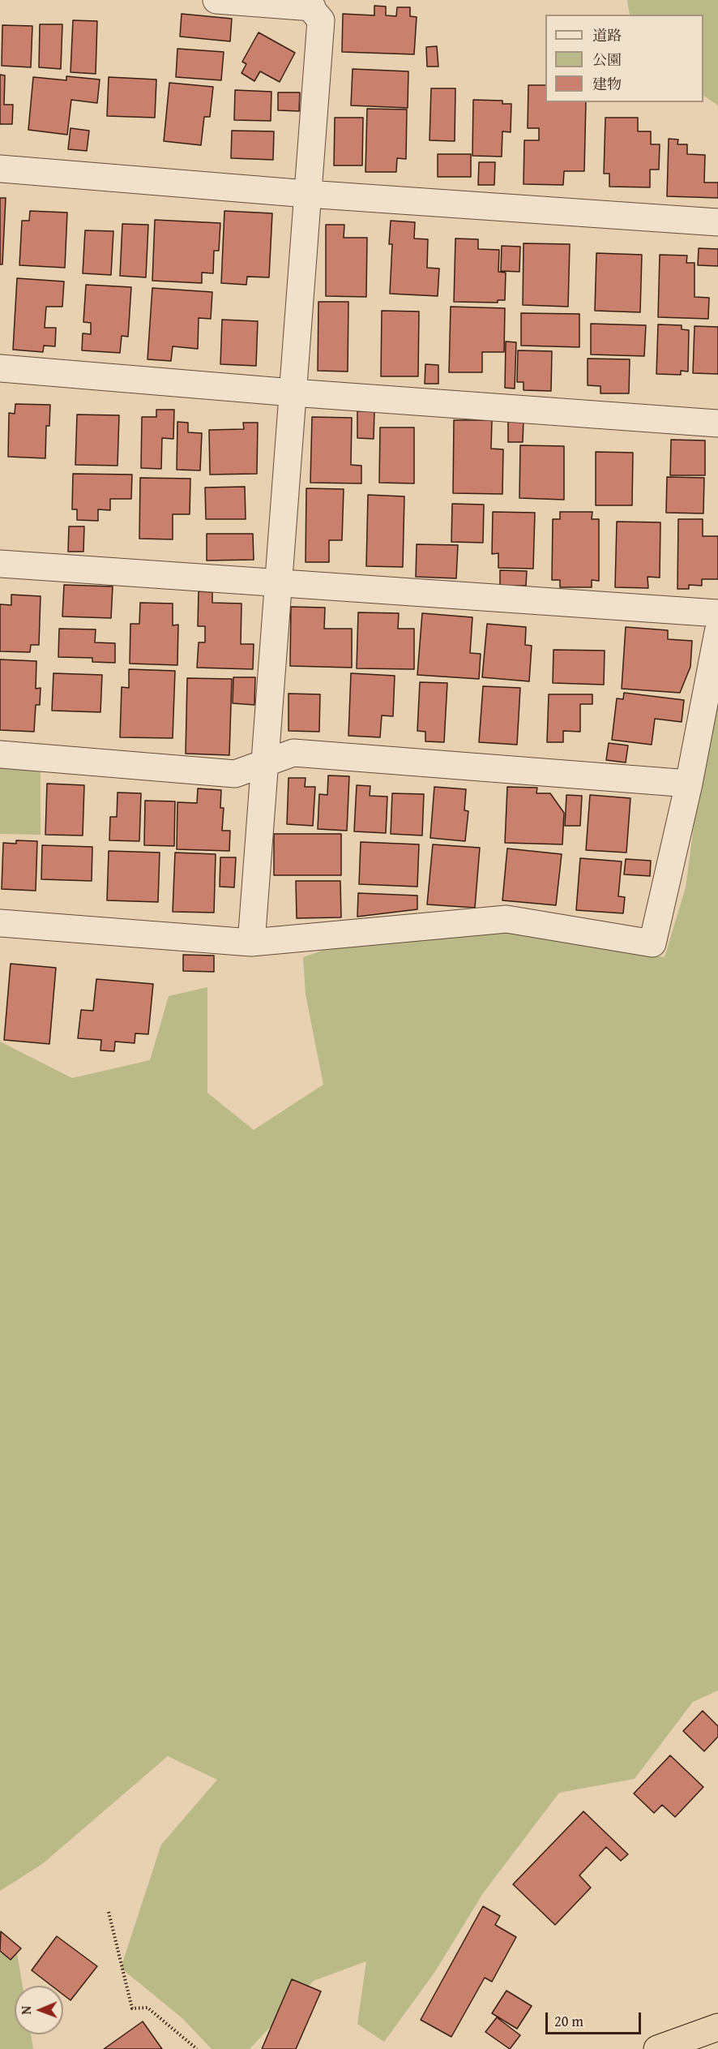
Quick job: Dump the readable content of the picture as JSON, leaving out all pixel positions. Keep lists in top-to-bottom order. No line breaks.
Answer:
{"legend":["道路","公園","建物"],"scale_bar":"20 m","north":"left"}
